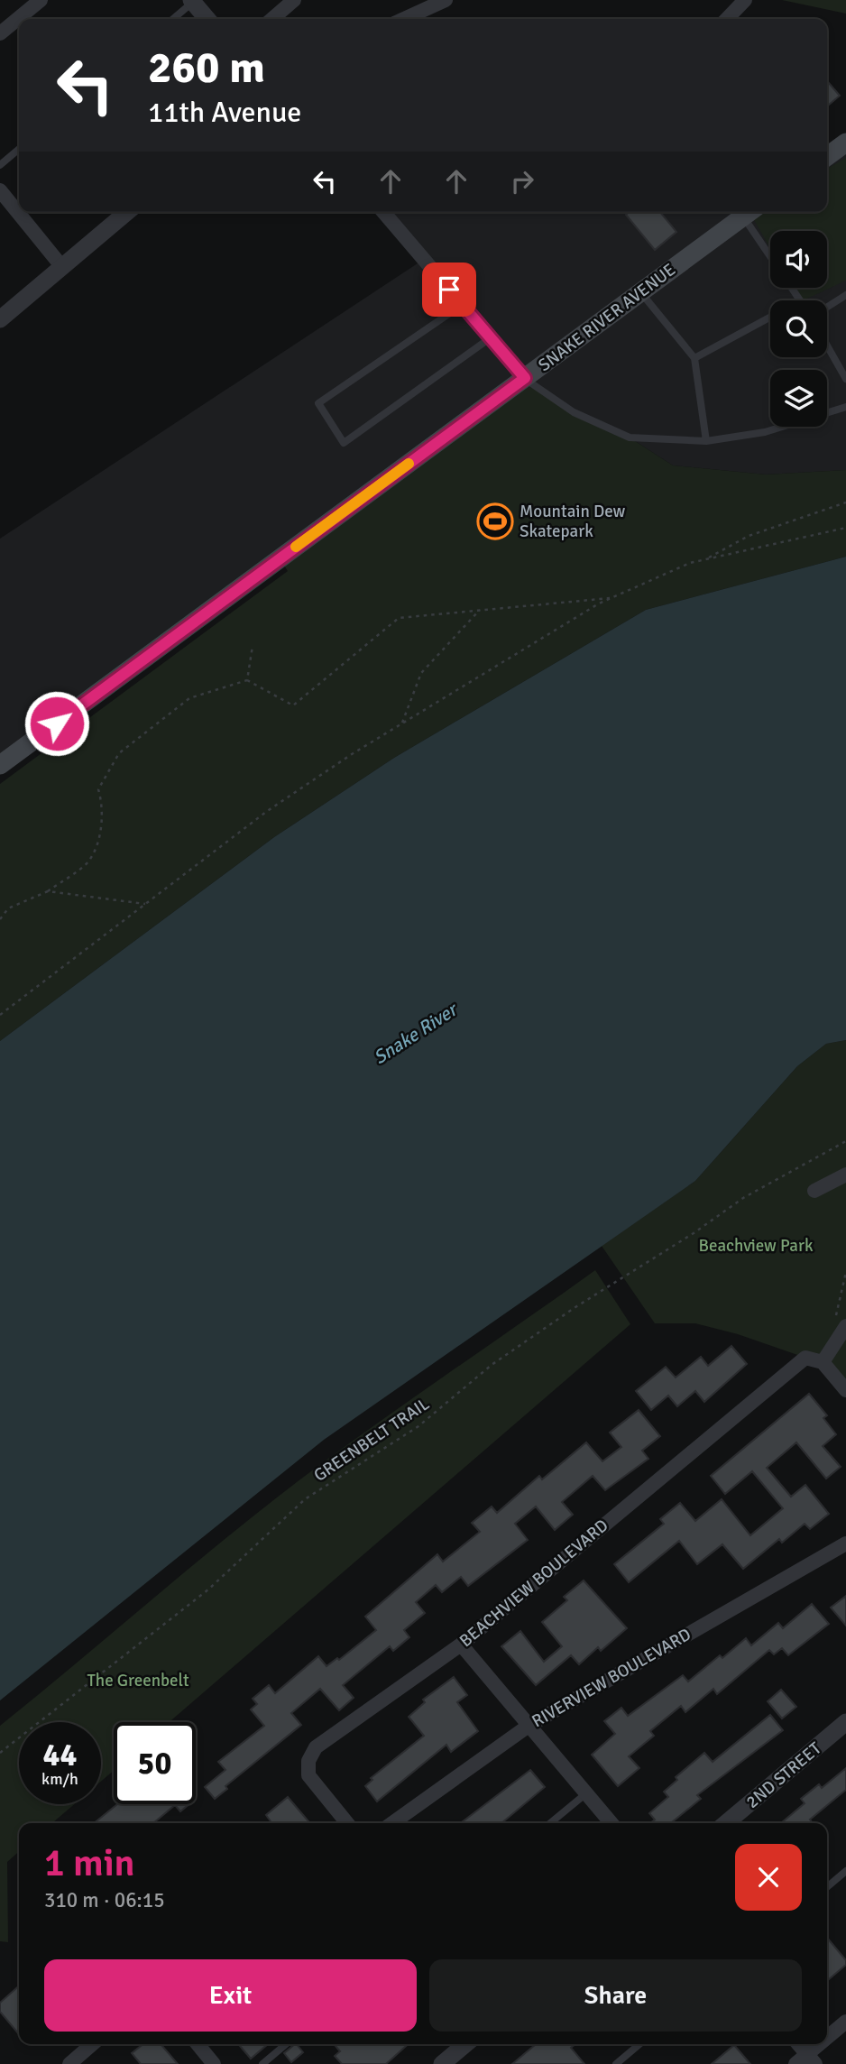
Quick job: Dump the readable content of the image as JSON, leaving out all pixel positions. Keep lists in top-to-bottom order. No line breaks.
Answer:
{"streets":{"main road":["SNAKE RIVER AVENUE"],"street":["BEACHVIEW BOULEVARD","RIVERVIEW BOULEVARD","2ND STREET"],"path":["GREENBELT TRAIL"]},"water":["Snake River"],"parks":["Beachview Park","The Greenbelt"],"places":{"sports":["Mountain Dew Skatepark"]},"page":{"turn":["260 m","11th Avenue"],"speed":"44 km/h","limit":"50","heading":["1 min","310 m · 06:15"],"buttons":["Exit","Share"]}}
